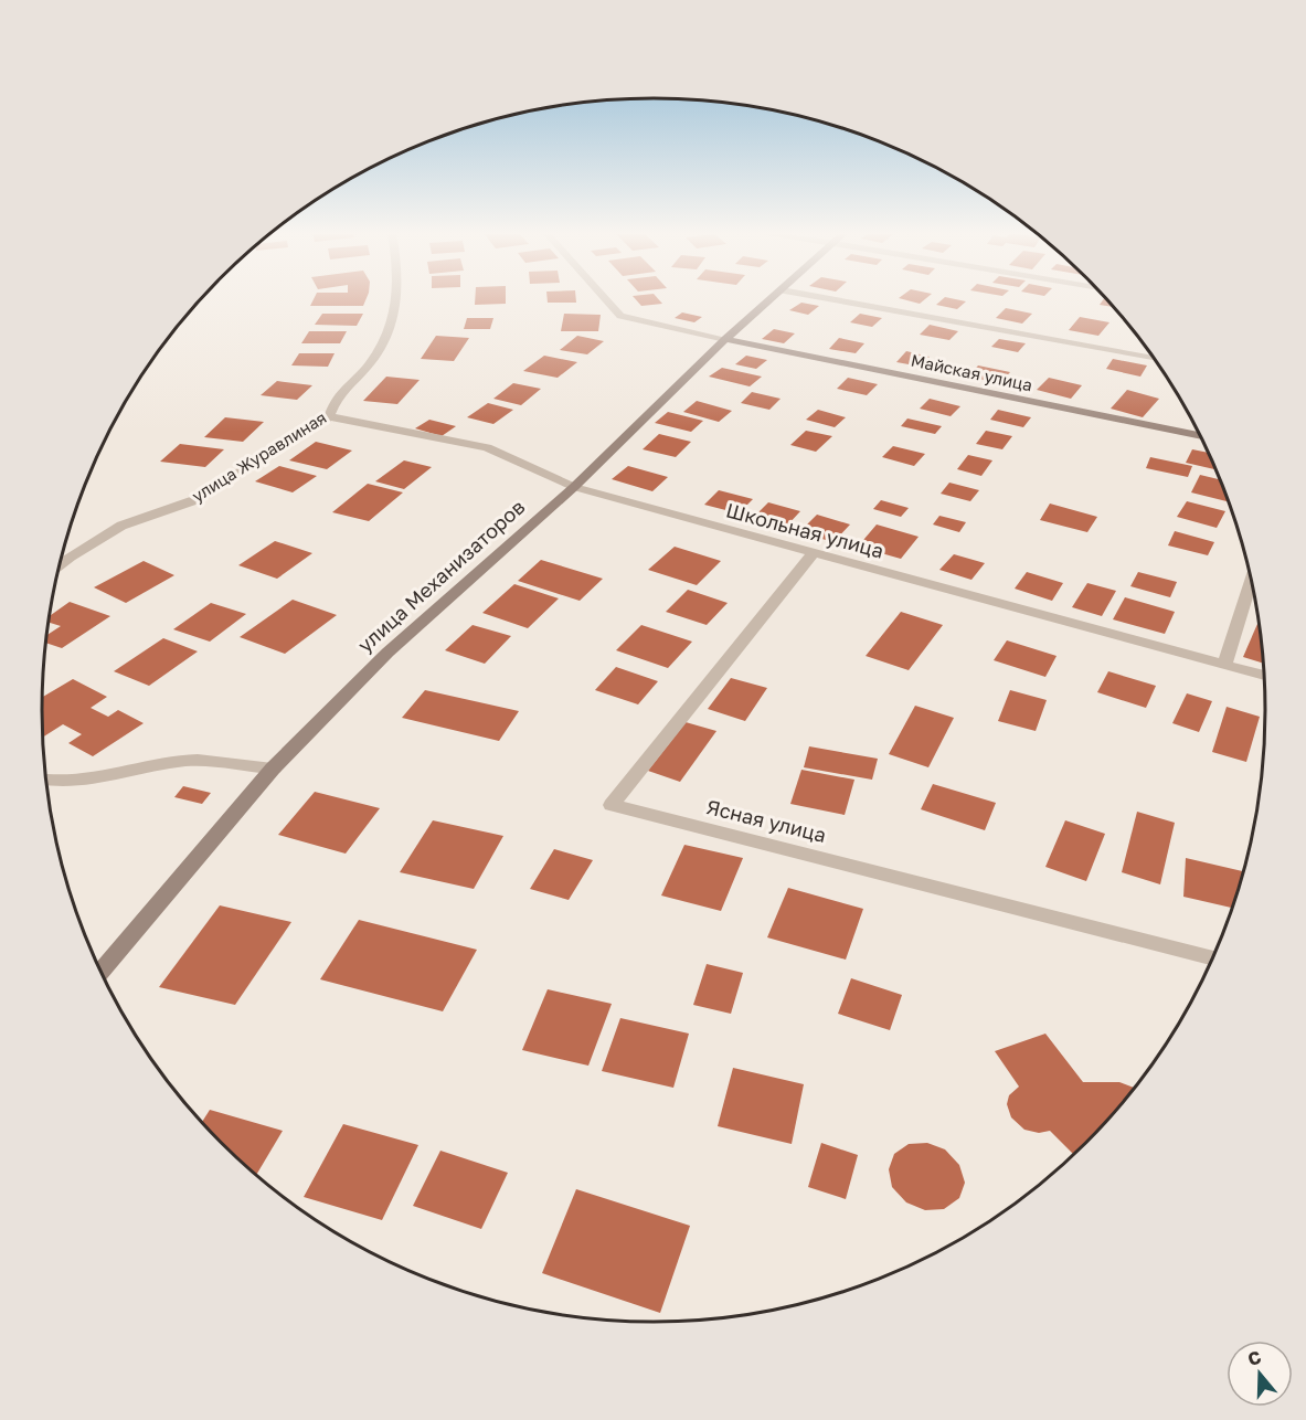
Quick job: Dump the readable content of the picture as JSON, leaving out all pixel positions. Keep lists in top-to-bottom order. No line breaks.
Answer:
{"streets":{"street":["Майская улица","улица Журавлиная","Школьная улица","улица Механизаторов","Ясная улица"]},"crossings":[["Майская улица","улица Механизаторов"],["улица Журавлиная","Школьная улица"],["Школьная улица","улица Механизаторов"],["Школьная улица","Ясная улица"]],"north":"top"}
